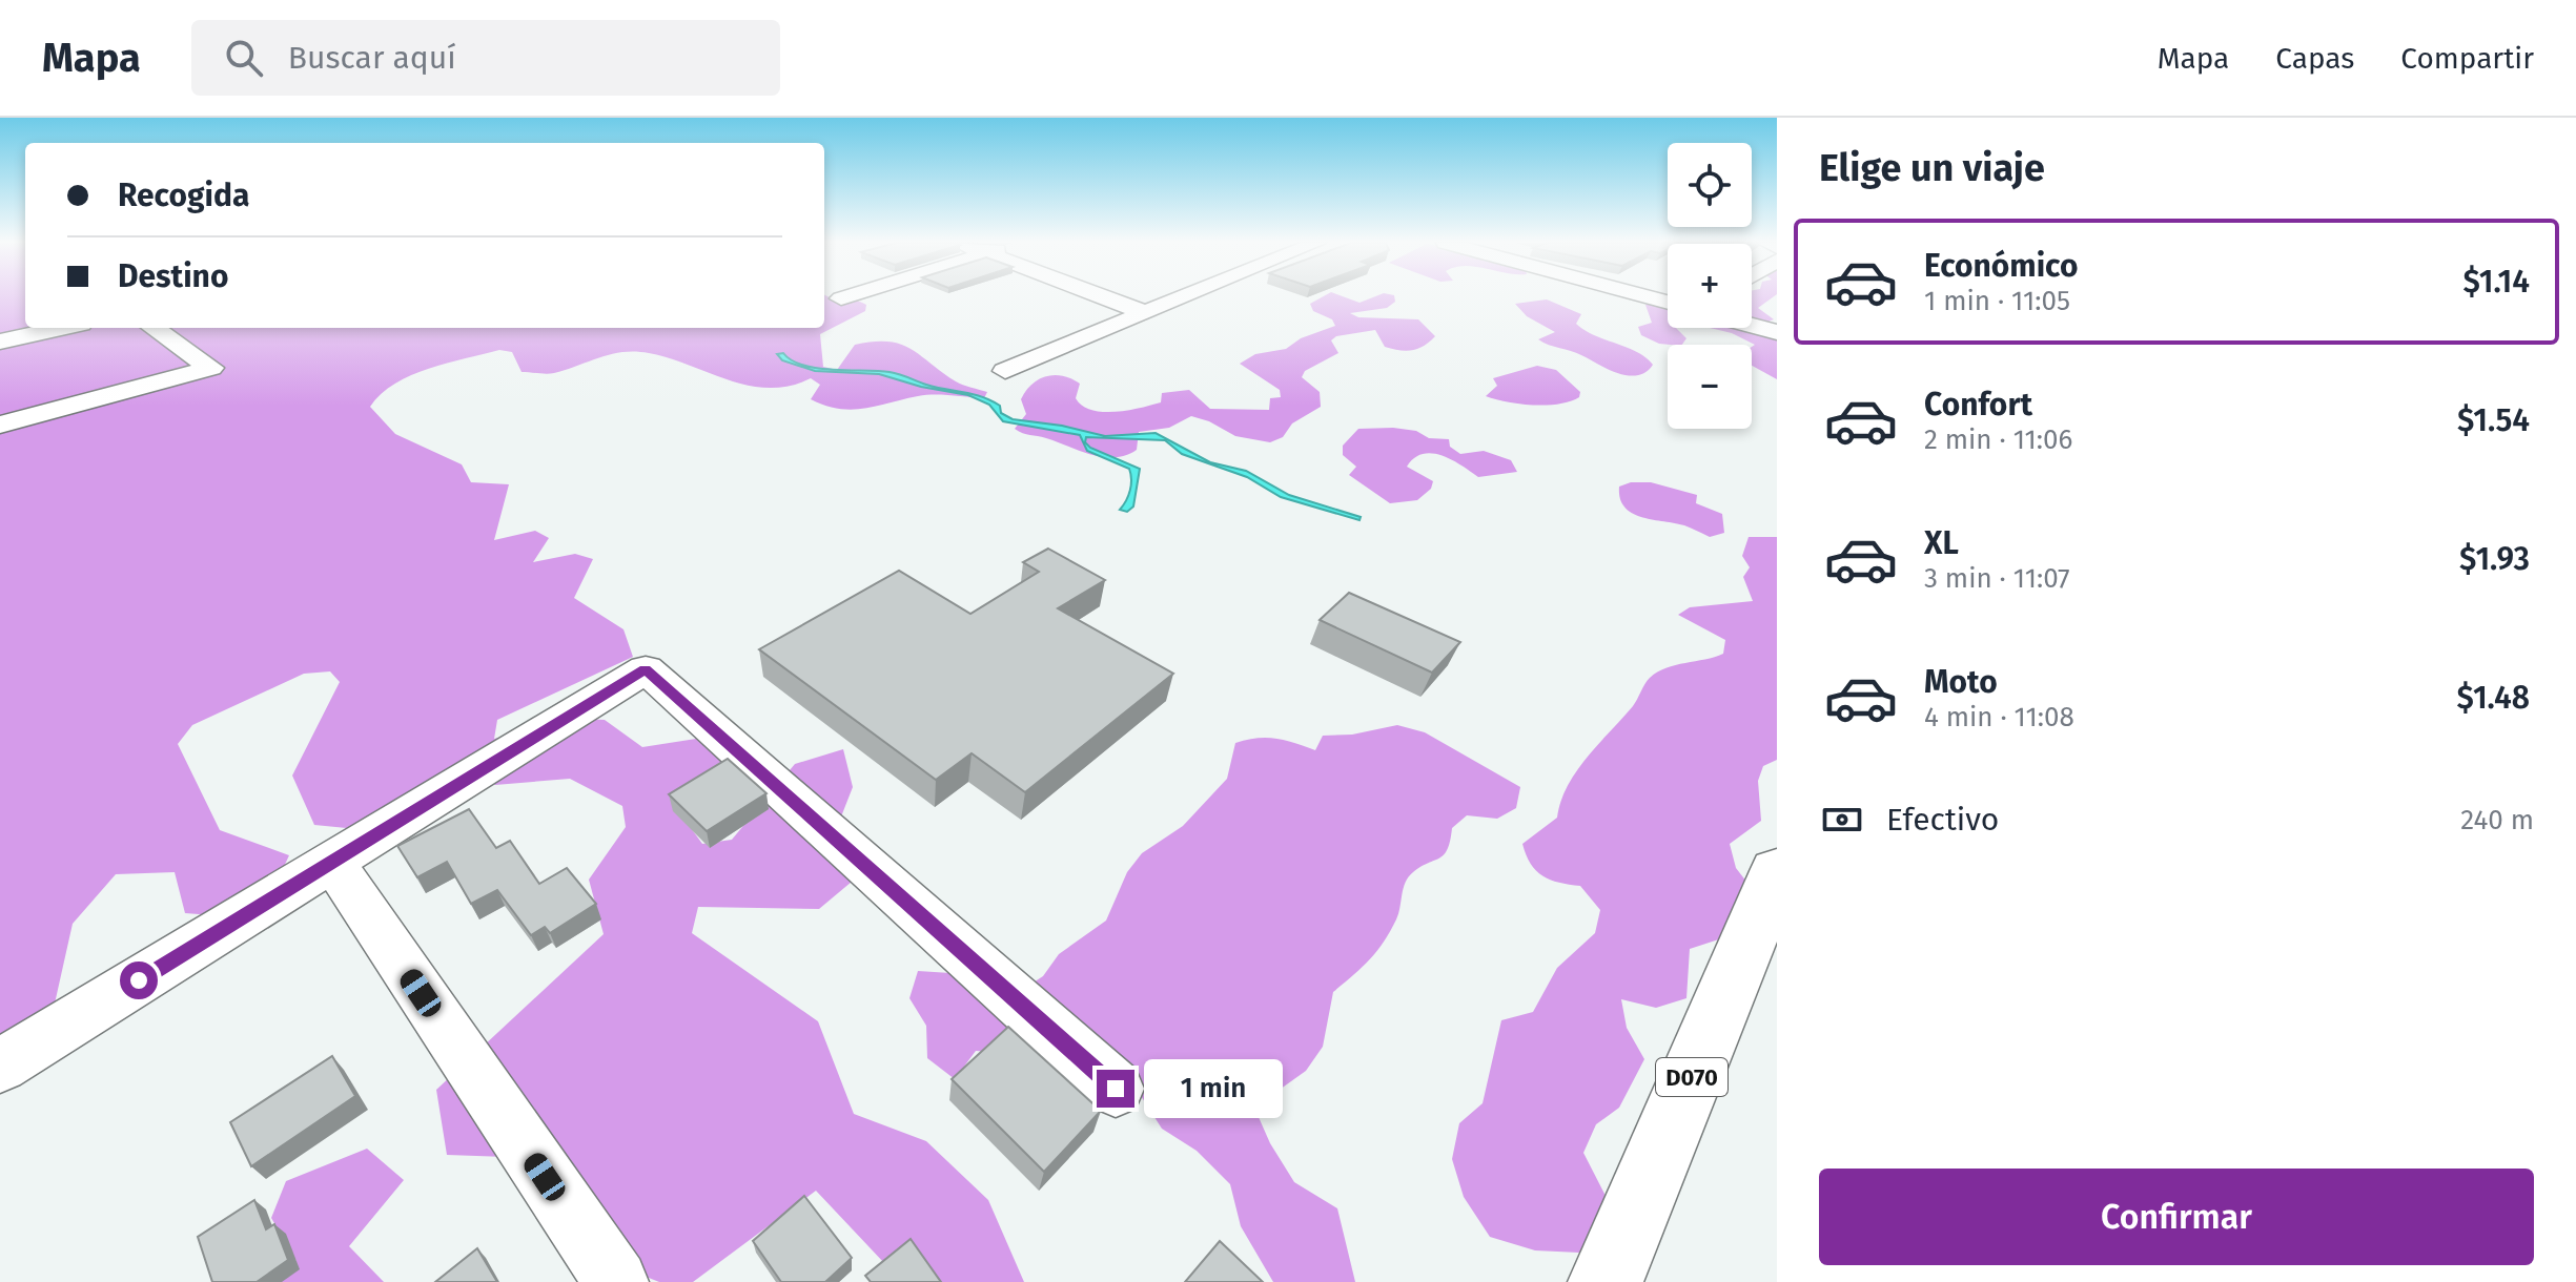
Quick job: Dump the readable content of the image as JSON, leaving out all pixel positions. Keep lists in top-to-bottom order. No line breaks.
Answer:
{"streets":{"main road":["D070"]},"page":{"header":"Mapa","search":"Buscar aquí","nav":["Mapa","Capas","Compartir"],"heading":"Elige un viaje","map_buttons":["+","−"],"banner":["Recogida","Destino"],"list":[{"name":"Económico","note":"1 min · 11:05","value":"$1.14"},{"name":"Confort","note":"2 min · 11:06","value":"$1.54"},{"name":"XL","note":"3 min · 11:07","value":"$1.93"},{"name":"Moto","note":"4 min · 11:08","value":"$1.48"}],"pay":["Efectivo","240 m"],"bubble":"1 min","buttons":"Confirmar"}}
